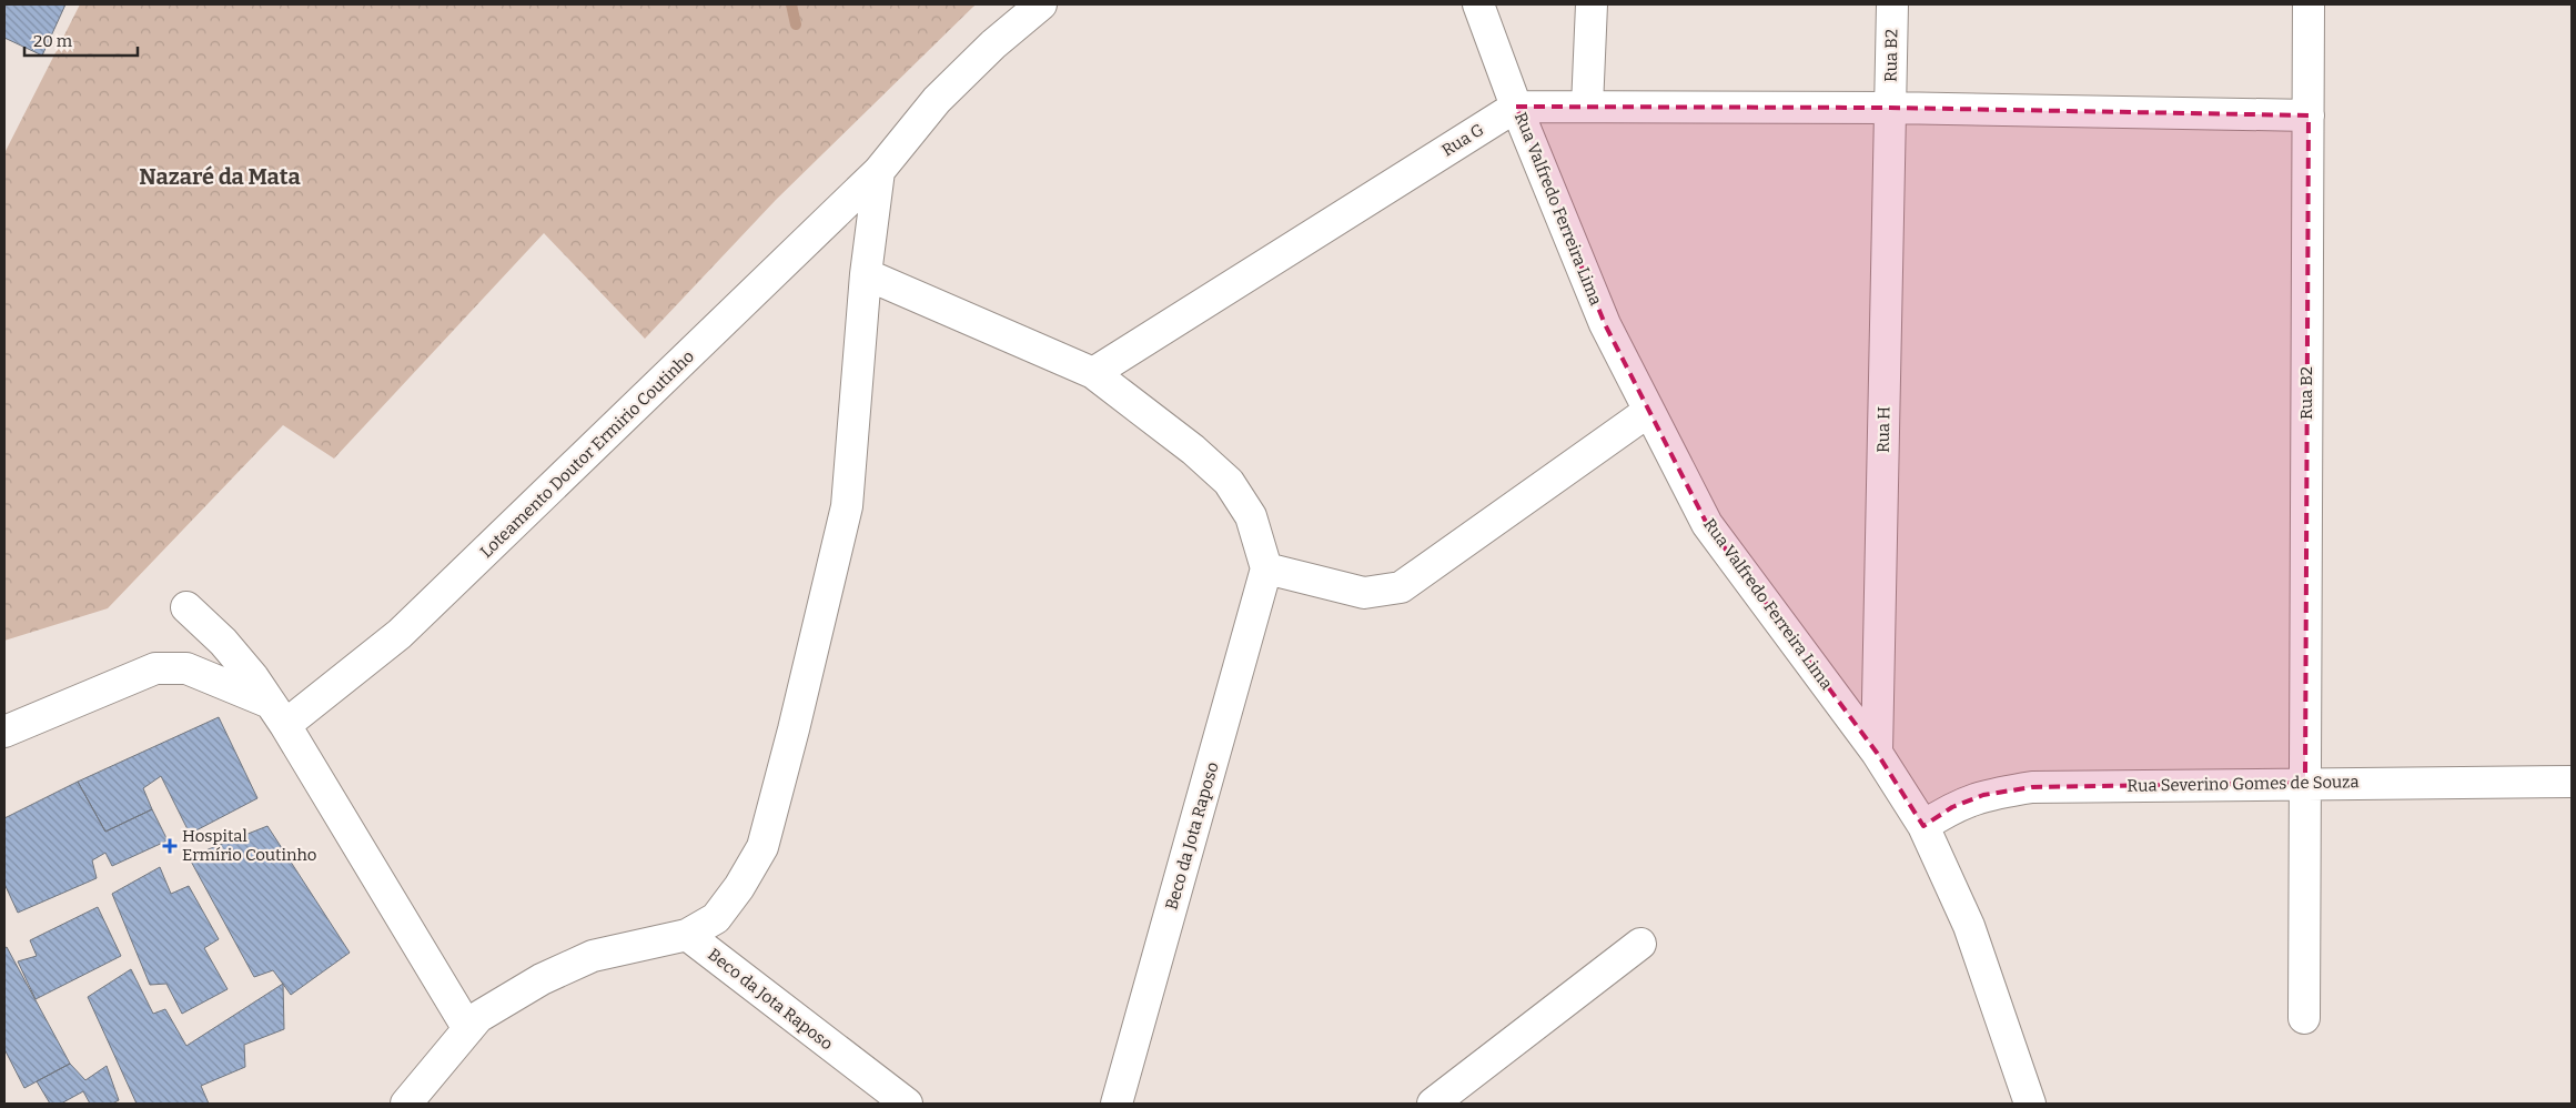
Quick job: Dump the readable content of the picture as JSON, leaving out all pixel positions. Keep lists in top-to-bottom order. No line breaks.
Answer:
{"streets":{"street":["Rua B2","Rua G","Rua Valfredo Ferreira Lima","Rua H","Loteamento Doutor Ermirio Coutinho","Rua Severino Gomes de Souza","Beco da Jota Raposo"]},"crossings":[["Rua B2","Rua H"],["Rua B2","Rua Severino Gomes de Souza"],["Rua G","Rua Valfredo Ferreira Lima"],["Rua Valfredo Ferreira Lima","Rua H"],["Rua Valfredo Ferreira Lima","Rua Severino Gomes de Souza"]],"districts":["Nazaré da Mata"],"places":{"health":["Hospital Ermírio Coutinho"]},"scale_bar":"20 m"}
